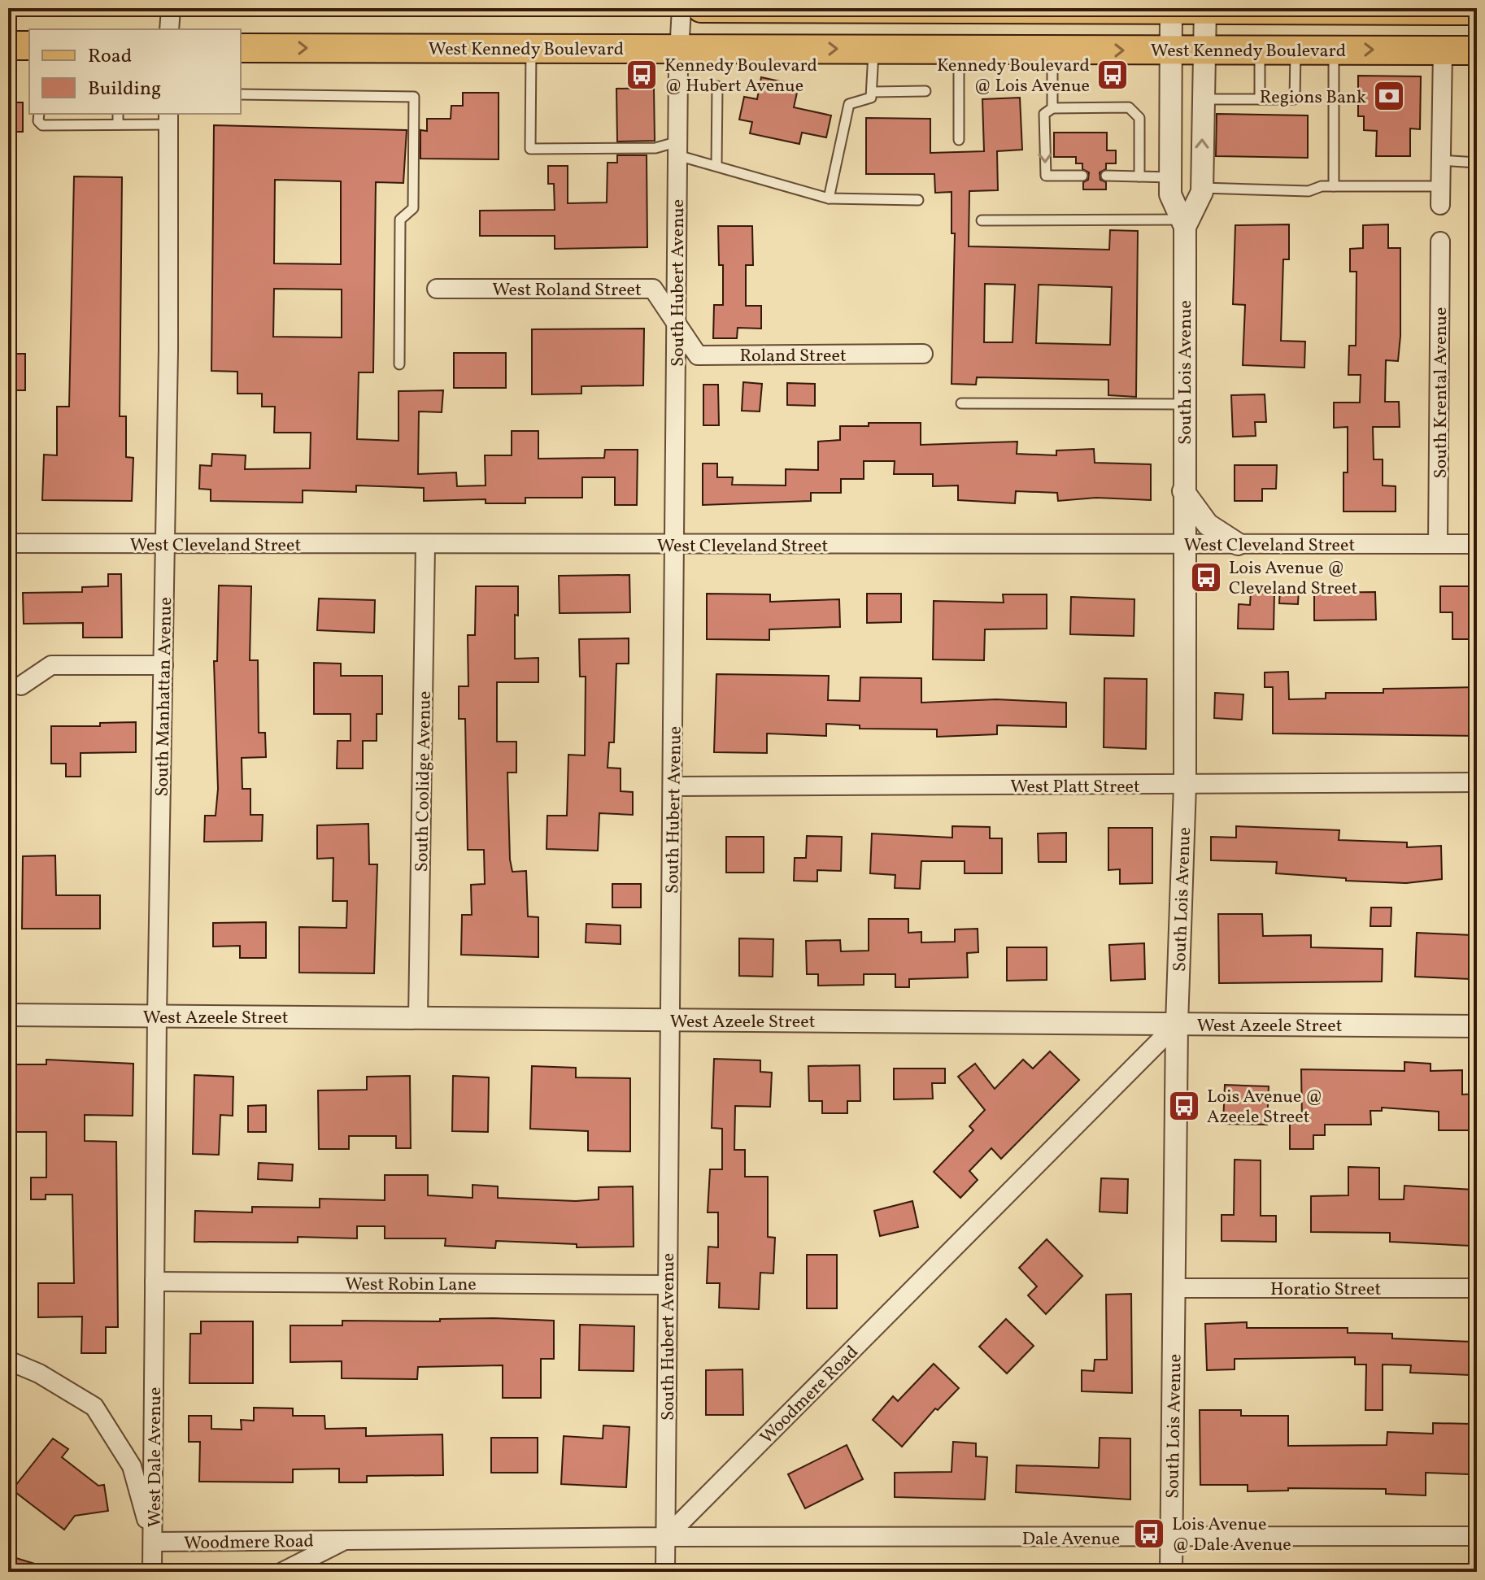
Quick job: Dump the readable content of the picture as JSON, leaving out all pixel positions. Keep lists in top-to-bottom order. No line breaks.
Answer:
{"streets":{"main road":["West Kennedy Boulevard"],"street":["South Hubert Avenue","West Roland Street","Roland Street","South Lois Avenue","South Krental Avenue","West Cleveland Street","South Manhattan Avenue","South Coolidge Avenue","West Platt Street","West Azeele Street","West Robin Lane","Horatio Street","Woodmere Road","West Dale Avenue","Dale Avenue"]},"crossings":[["West Kennedy Boulevard","South Hubert Avenue"],["West Kennedy Boulevard","South Lois Avenue"],["South Hubert Avenue","West Roland Street"],["South Hubert Avenue","Roland Street"],["South Hubert Avenue","West Cleveland Street"],["South Hubert Avenue","West Platt Street"],["South Hubert Avenue","West Azeele Street"],["South Hubert Avenue","West Robin Lane"],["South Hubert Avenue","Woodmere Road"],["South Hubert Avenue","Dale Avenue"],["West Roland Street","Roland Street"],["South Lois Avenue","West Cleveland Street"],["South Lois Avenue","West Platt Street"],["South Lois Avenue","West Azeele Street"],["South Lois Avenue","Horatio Street"],["South Lois Avenue","Woodmere Road"],["South Lois Avenue","Dale Avenue"],["South Krental Avenue","West Cleveland Street"],["West Cleveland Street","South Manhattan Avenue"],["West Cleveland Street","South Coolidge Avenue"],["South Manhattan Avenue","West Azeele Street"],["South Manhattan Avenue","West Robin Lane"],["South Manhattan Avenue","West Dale Avenue"],["South Coolidge Avenue","West Azeele Street"],["West Azeele Street","Woodmere Road"],["West Robin Lane","West Dale Avenue"],["Woodmere Road","West Dale Avenue"],["Woodmere Road","Dale Avenue"]],"places":{"bus stop":["Kennedy Boulevard @ Hubert Avenue","Kennedy Boulevard @ Lois Avenue","Lois Avenue @ Cleveland Street","Lois Avenue @ Azeele Street","Lois Avenue @ Dale Avenue"],"bank":["Regions Bank"]},"legend":["Road","Building"]}
